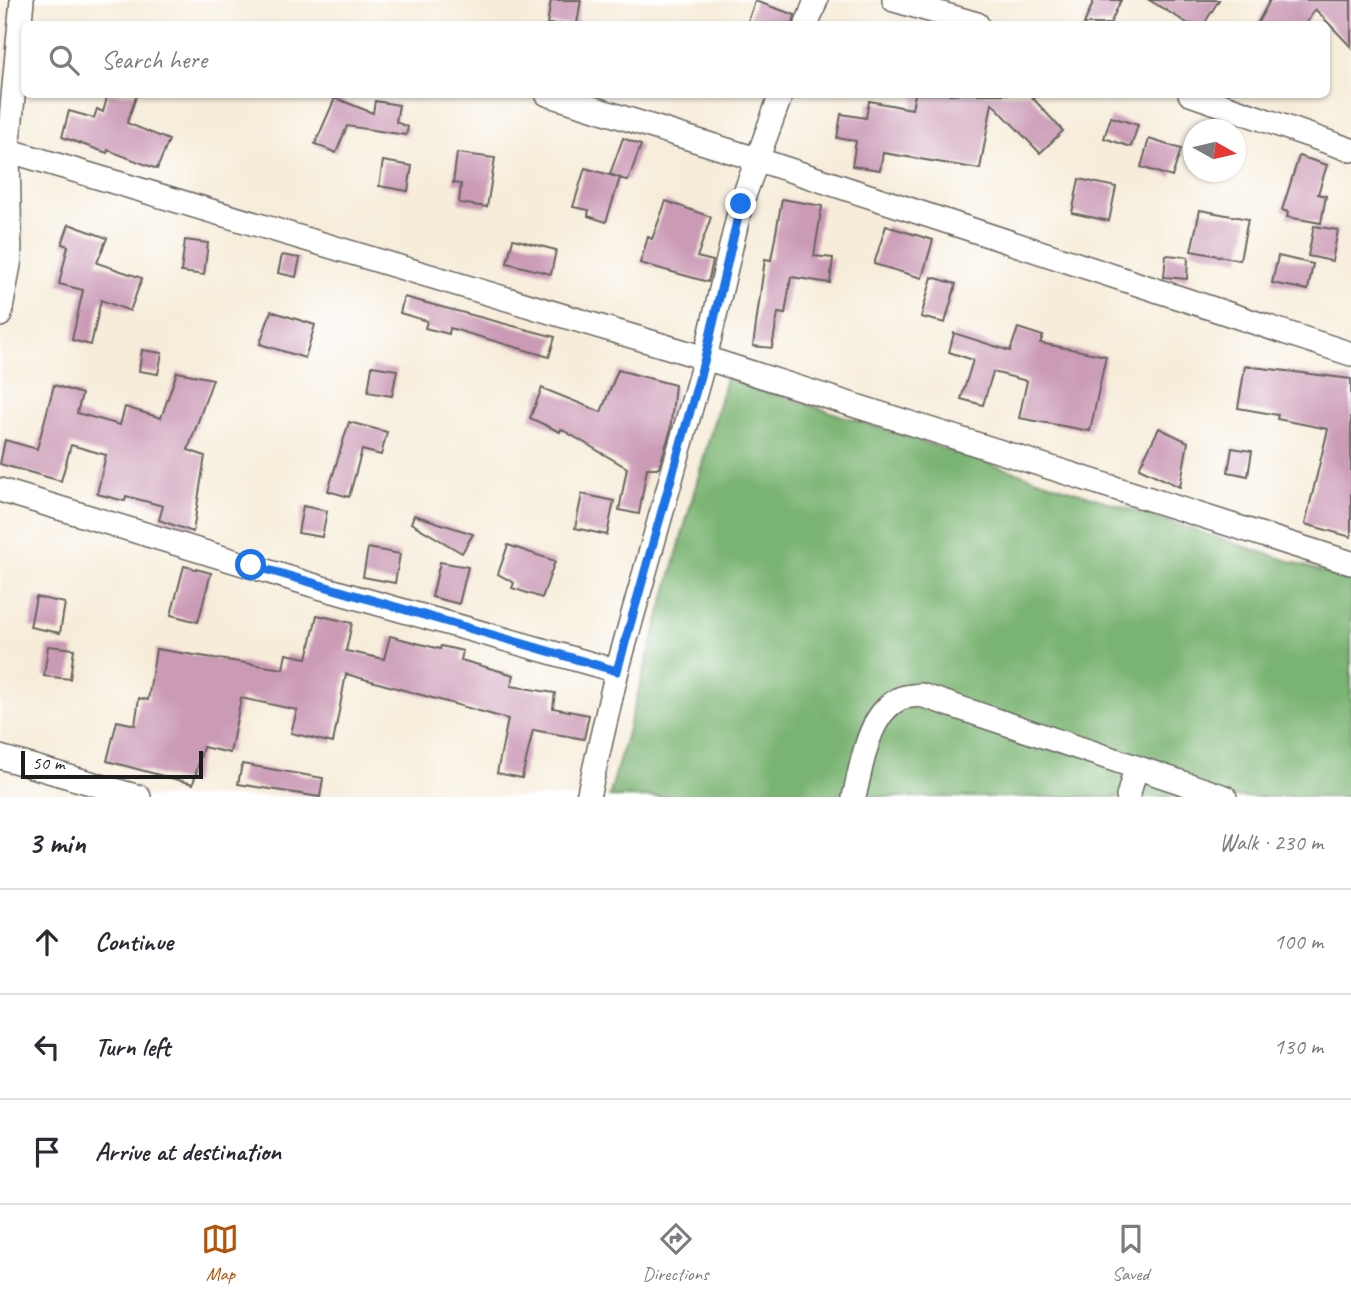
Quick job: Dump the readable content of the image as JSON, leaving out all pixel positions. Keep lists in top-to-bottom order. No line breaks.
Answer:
{"scale_bar":"50 m","north":"right","page":{"search":"Search here","scale":"50 m","heading":["3 min","Walk · 230 m"],"list":[["Continue","100 m"],["Turn left","130 m"],"Arrive at destination"],"nav":["Map","Directions","Saved"]}}
